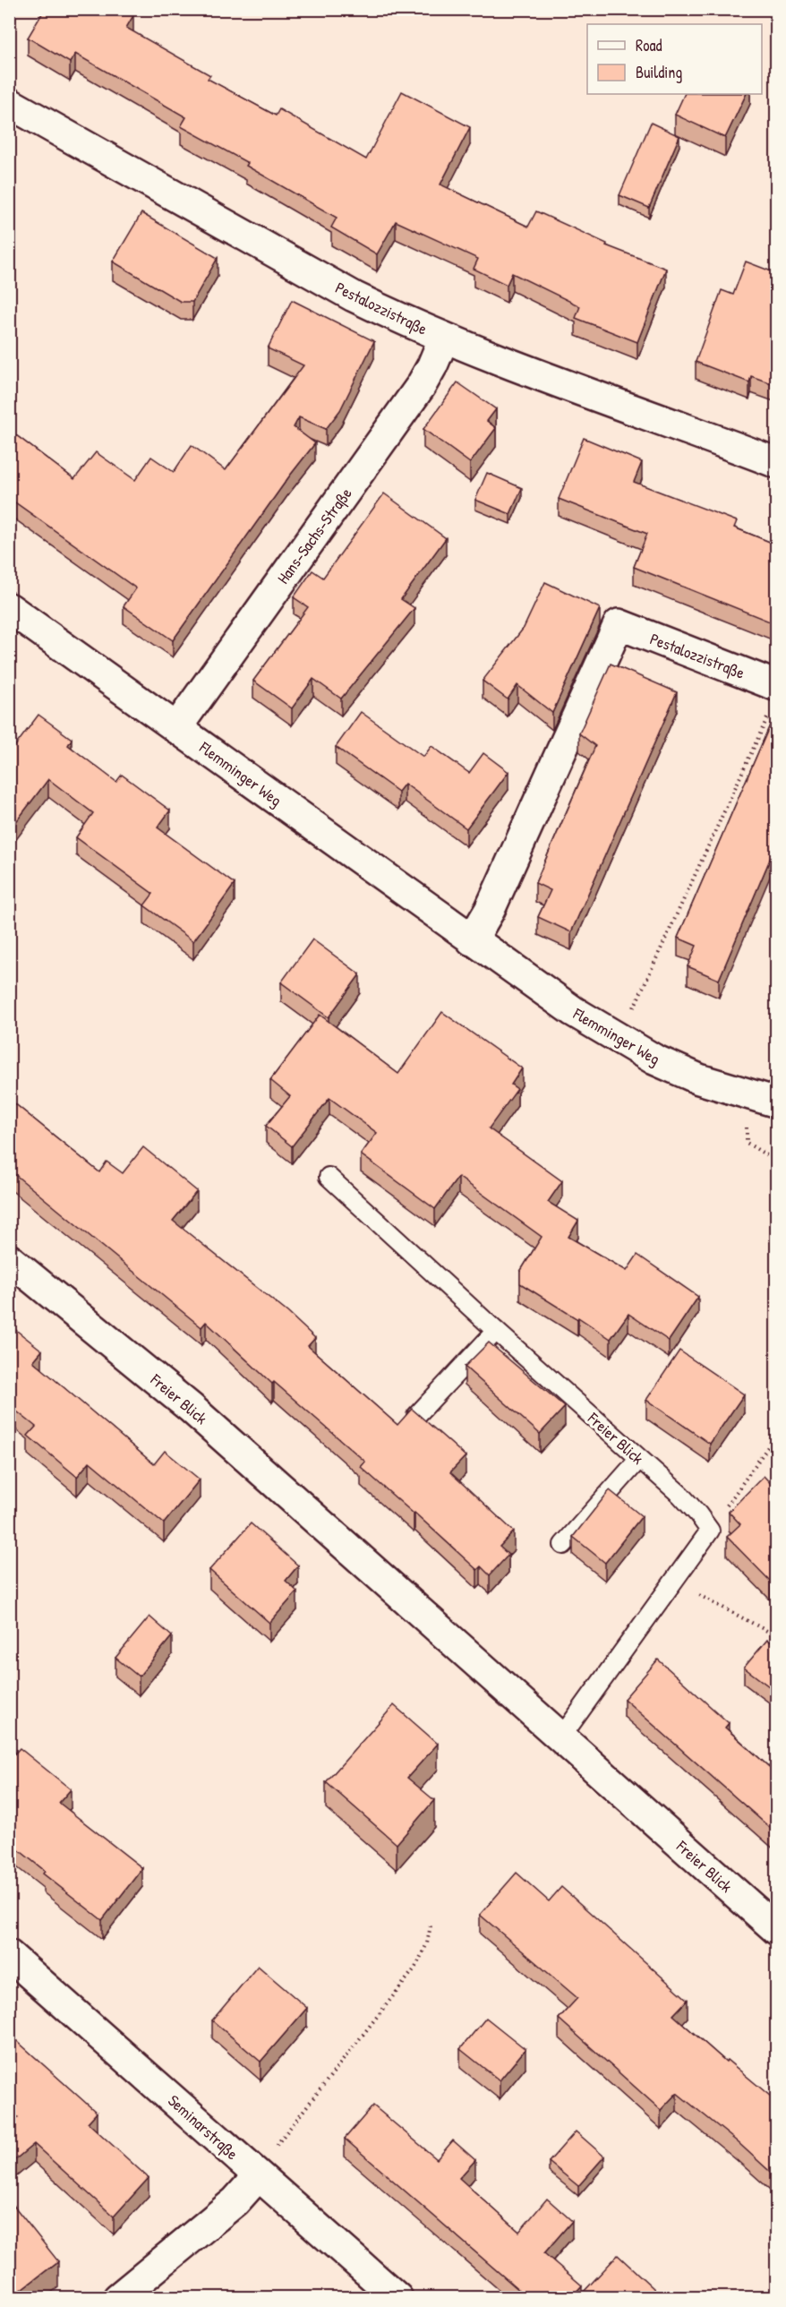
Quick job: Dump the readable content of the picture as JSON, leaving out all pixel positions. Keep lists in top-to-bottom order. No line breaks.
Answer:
{"streets":{"street":["Pestalozzistraße","Hans-Sachs-Straße","Flemminger Weg","Freier Blick","Seminarstraße"]},"crossings":[["Pestalozzistraße","Hans-Sachs-Straße"],["Pestalozzistraße","Flemminger Weg"],["Hans-Sachs-Straße","Flemminger Weg"]],"legend":["Road","Building"]}
